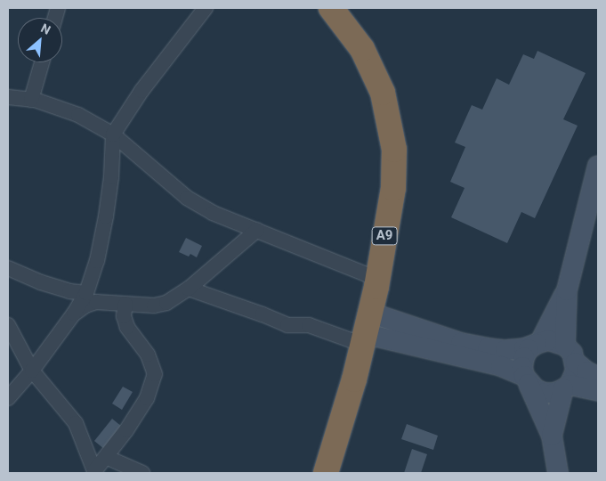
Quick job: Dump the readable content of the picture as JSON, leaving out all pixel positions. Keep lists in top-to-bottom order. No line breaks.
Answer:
{"streets":{"highway":["A9"]},"north":"top right"}
